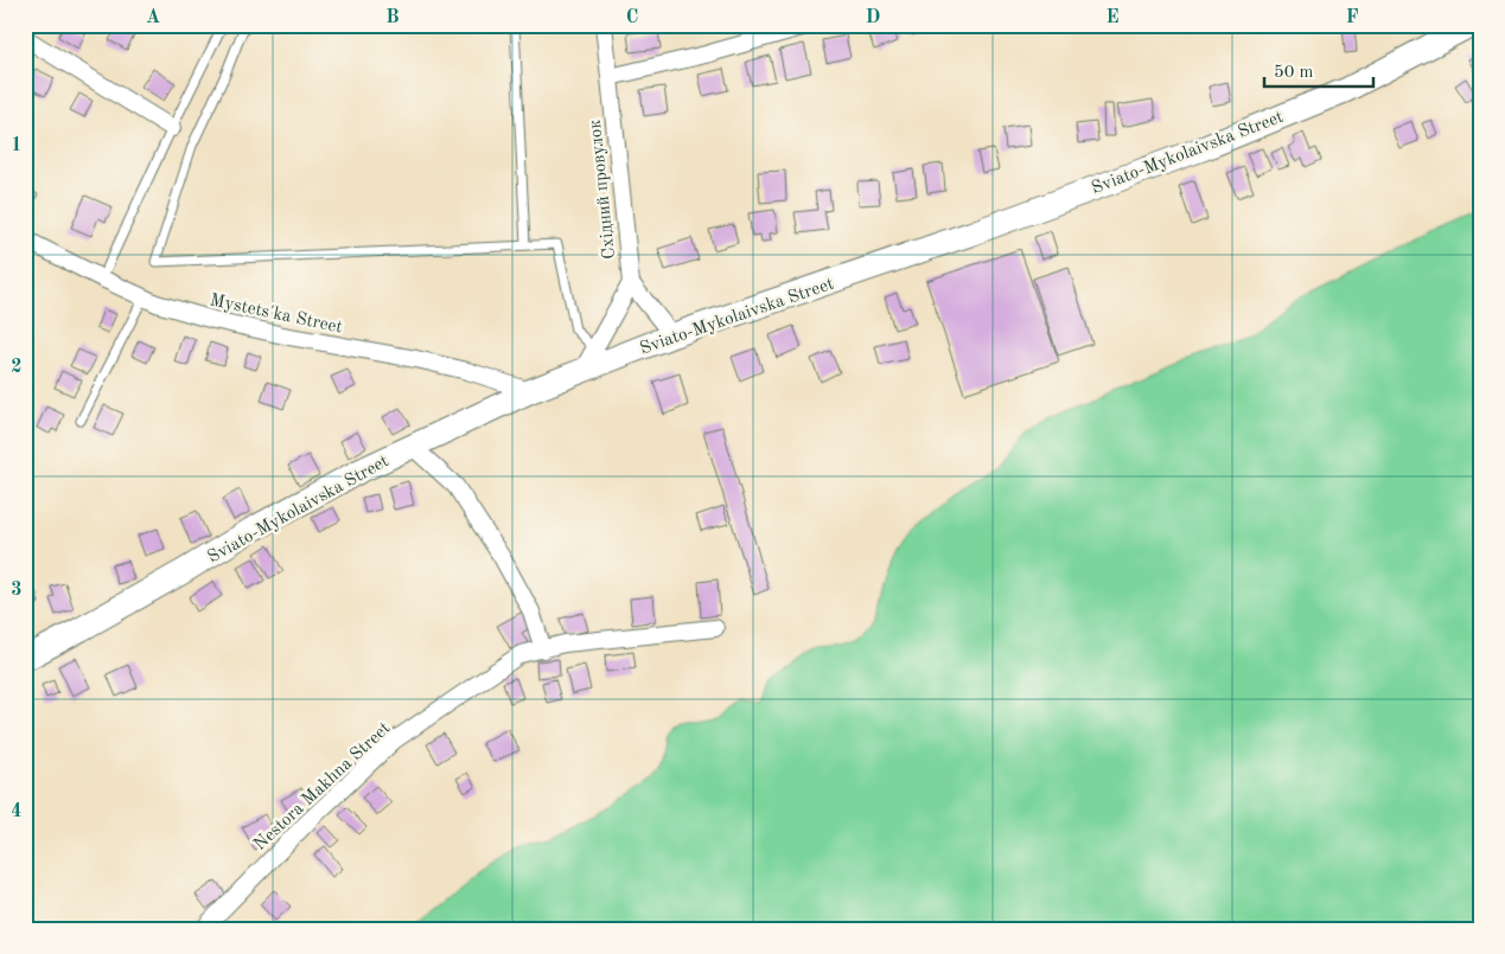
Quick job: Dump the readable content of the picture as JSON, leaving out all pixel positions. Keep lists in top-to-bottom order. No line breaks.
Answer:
{"streets":{"street":["Sviato-Mykolaivska Street","Східний провулок","Mystets'ka Street","Nestora Makhna Street"]},"crossings":[["Sviato-Mykolaivska Street","Mystets'ka Street"]],"scale_bar":"50 m","grid":{"columns":["A","B","C","D","E","F"],"rows":["1","2","3","4"]}}
